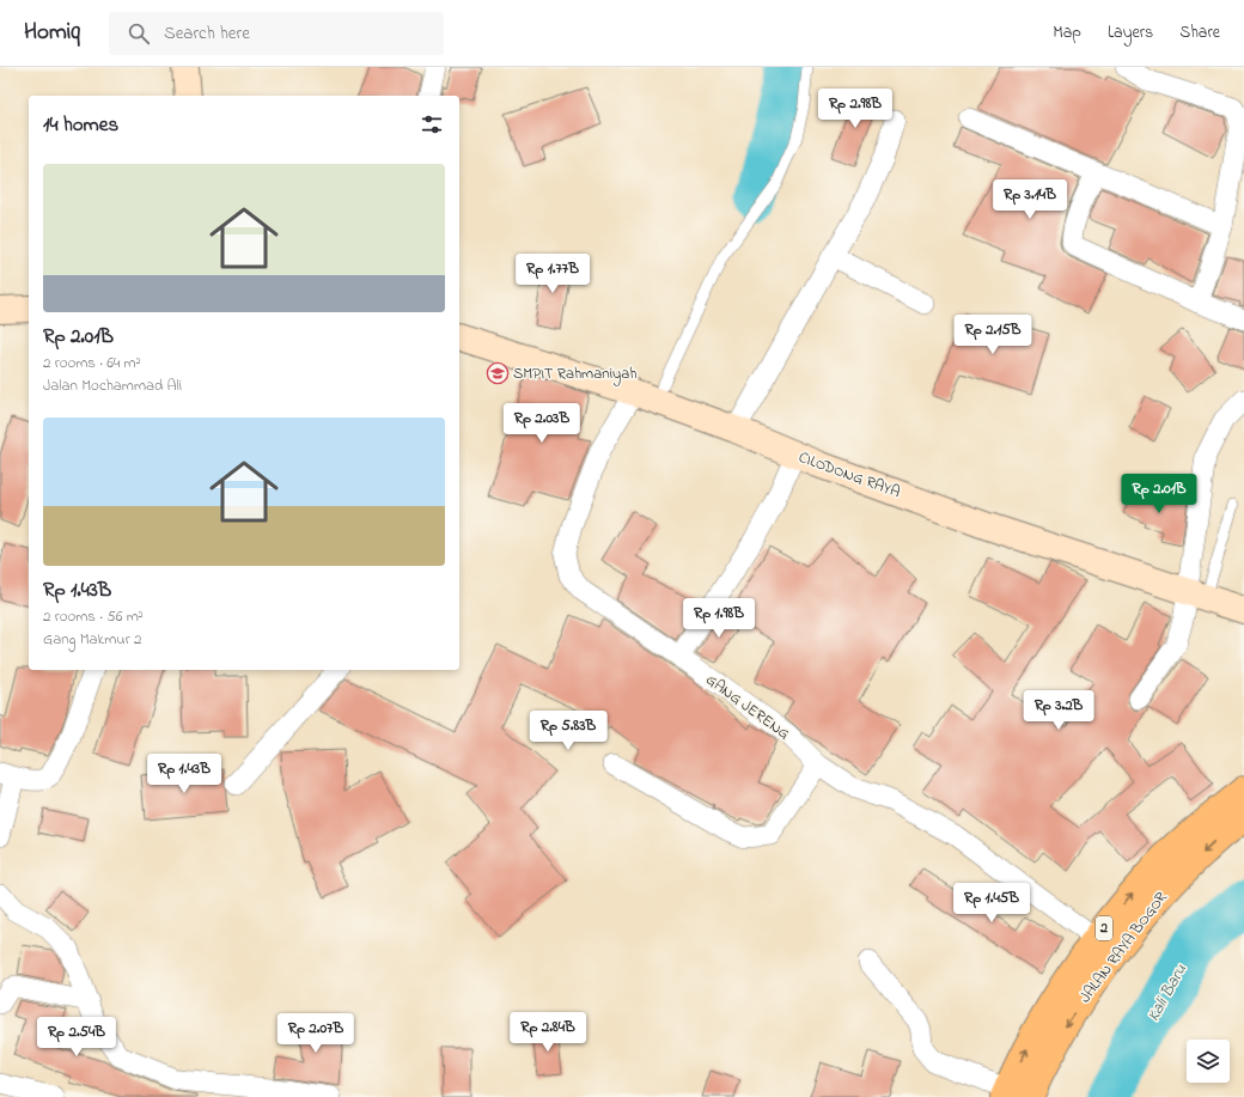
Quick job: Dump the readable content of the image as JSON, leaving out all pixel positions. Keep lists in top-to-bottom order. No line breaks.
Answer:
{"streets":{"highway":["2","JALAN RAYA BOGOR"],"street":["CILODONG RAYA","GANG JERENG"]},"crossings":[["CILODONG RAYA","GANG JERENG"],["GANG JERENG","JALAN RAYA BOGOR"]],"water":["Kali Baru"],"places":{"school or university":["SMPIT Rahmaniyah"]},"page":{"header":"Homiq","search":"Search here","nav":["Map","Layers","Share"],"price":["Rp 2.98B","Rp 3.14B","Rp 1.77B","Rp 2.15B","Rp 2.03B","Rp 2.01B","Rp 1.98B","Rp 3.2B","Rp 5.83B","Rp 1.43B","Rp 1.45B","Rp 2.84B","Rp 2.07B","Rp 2.54B"],"heading":"14 homes","list":[{"name":"Rp 2.01B","note":"2 rooms · 64 m² · Jalan Mochammad Ali"},{"name":"Rp 1.43B","note":"2 rooms · 56 m² · Gang Makmur 2"}]}}
